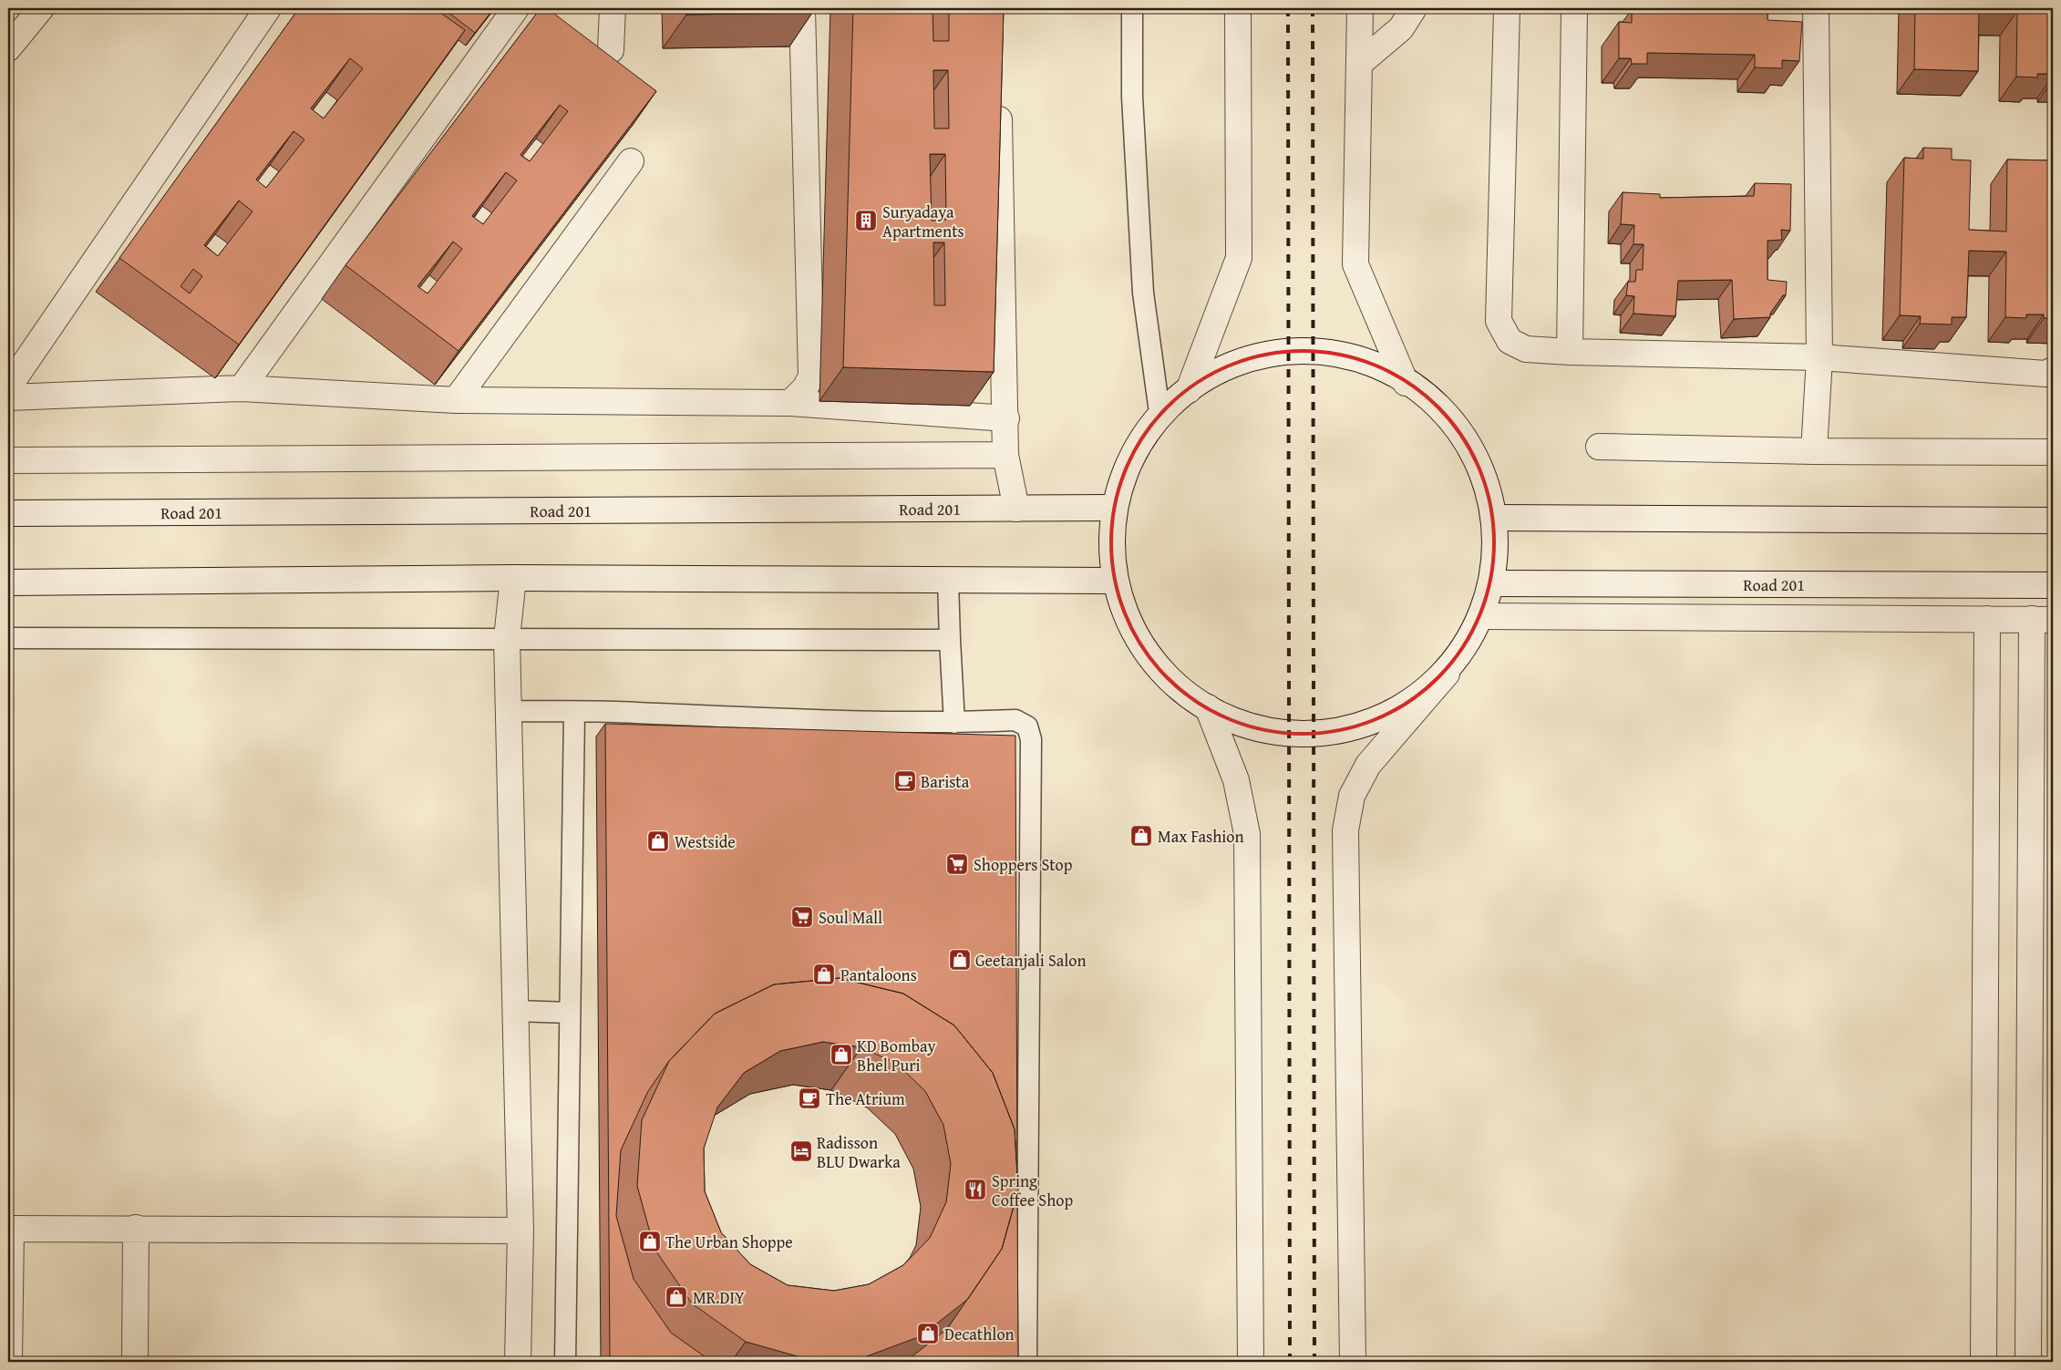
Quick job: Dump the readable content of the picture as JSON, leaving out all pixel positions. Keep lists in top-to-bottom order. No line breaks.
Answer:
{"streets":{"street":["Road 201"]},"places":{"building":["Suryadaya Apartments"],"cafe":["Barista","The Atrium"],"shop":["Max Fashion","Westside","Geetanjali Salon","Pantaloons","KD Bombay Bhel Puri","The Urban Shoppe","MR.DIY","Decathlon"],"supermarket":["Shoppers Stop","Soul Mall"],"hotel":["Radisson BLU Dwarka"],"restaurant":["Spring Coffee Shop"]}}
